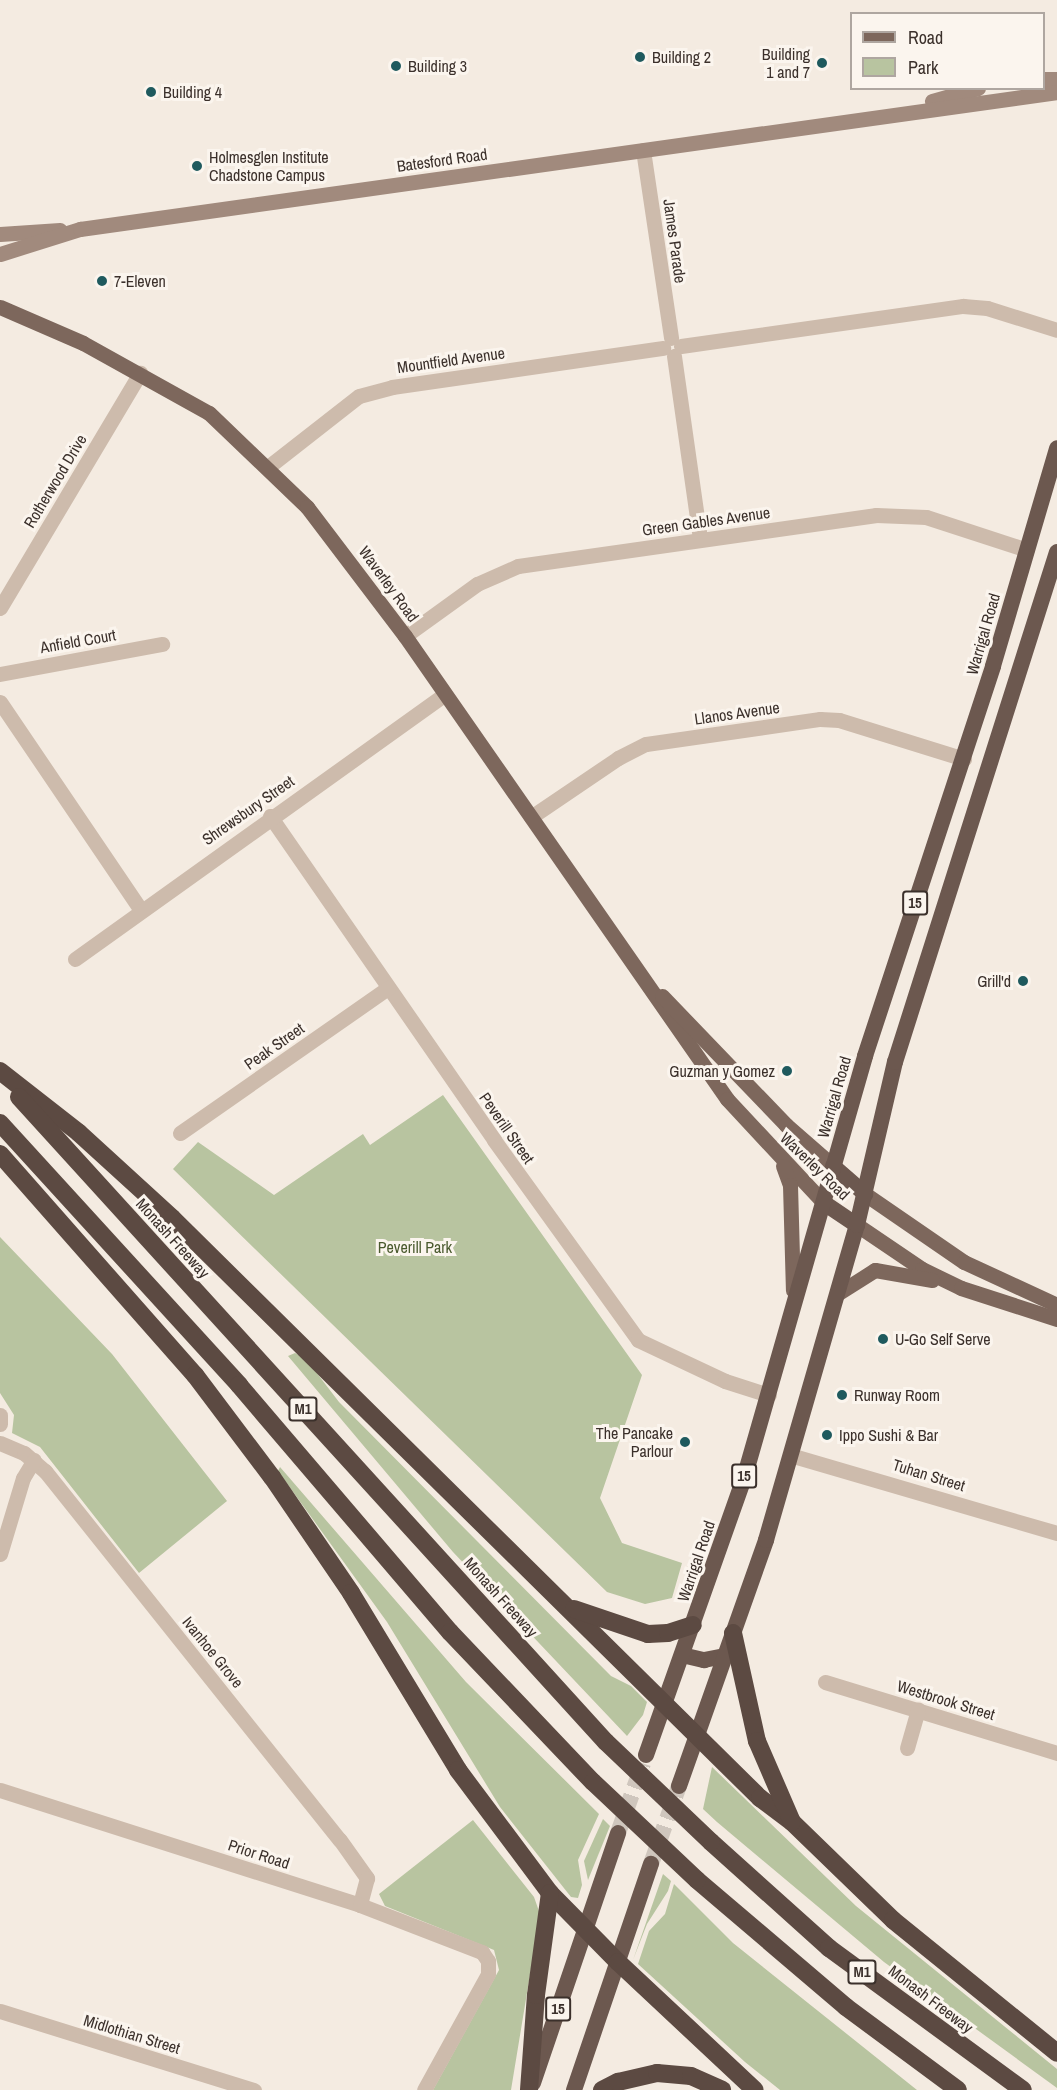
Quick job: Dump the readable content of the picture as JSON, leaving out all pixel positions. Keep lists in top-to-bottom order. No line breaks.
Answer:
{"streets":{"highway":["Waverley Road","Warrigal Road","15","Monash Freeway","M1"],"main road":["Batesford Road"],"street":["James Parade","Mountfield Avenue","Rotherwood Drive","Green Gables Avenue","Anfield Court","Llanos Avenue","Shrewsbury Street","Peak Street","Peverill Street","Tuhan Street","Ivanhoe Grove","Westbrook Street","Prior Road","Midlothian Street"]},"crossings":[["Batesford Road","James Parade"],["James Parade","Mountfield Avenue"],["James Parade","Green Gables Avenue"],["Mountfield Avenue","Waverley Road"],["Rotherwood Drive","Waverley Road"],["Green Gables Avenue","Waverley Road"],["Green Gables Avenue","Warrigal Road"],["Waverley Road","Warrigal Road"],["Waverley Road","Llanos Avenue"],["Waverley Road","Shrewsbury Street"],["Waverley Road","15"],["Warrigal Road","Llanos Avenue"],["Warrigal Road","Peverill Street"],["Shrewsbury Street","Peverill Street"],["15","Tuhan Street"],["Peak Street","Peverill Street"],["Ivanhoe Grove","Prior Road"]],"parks":["Peverill Park"],"places":["Building 2","Building 1 and 7","Building 3","Building 4","Holmesglen Institute Chadstone Campus","7-Eleven","Grill'd","Guzman y Gomez","U-Go Self Serve","Runway Room","Ippo Sushi & Bar","The Pancake Parlour"],"legend":["Road","Park"]}
